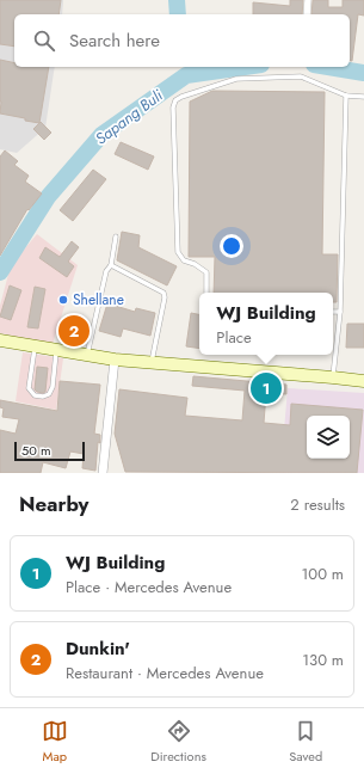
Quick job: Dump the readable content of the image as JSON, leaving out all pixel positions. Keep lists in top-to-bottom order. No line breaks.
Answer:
{"water":["Sapang Buli"],"places":["Shellane"],"scale_bar":"50 m","page":{"search":"Search here","popup":["WJ Building","Place"],"pins":["2","1"],"scale":"50 m","heading":["Nearby","2 results"],"list":[{"mark":"1","name":"WJ Building","note":"Place · Mercedes Avenue","value":"100 m"},{"mark":"2","name":"Dunkin'","note":"Restaurant · Mercedes Avenue","value":"130 m"}],"nav":["Map","Directions","Saved"]}}
